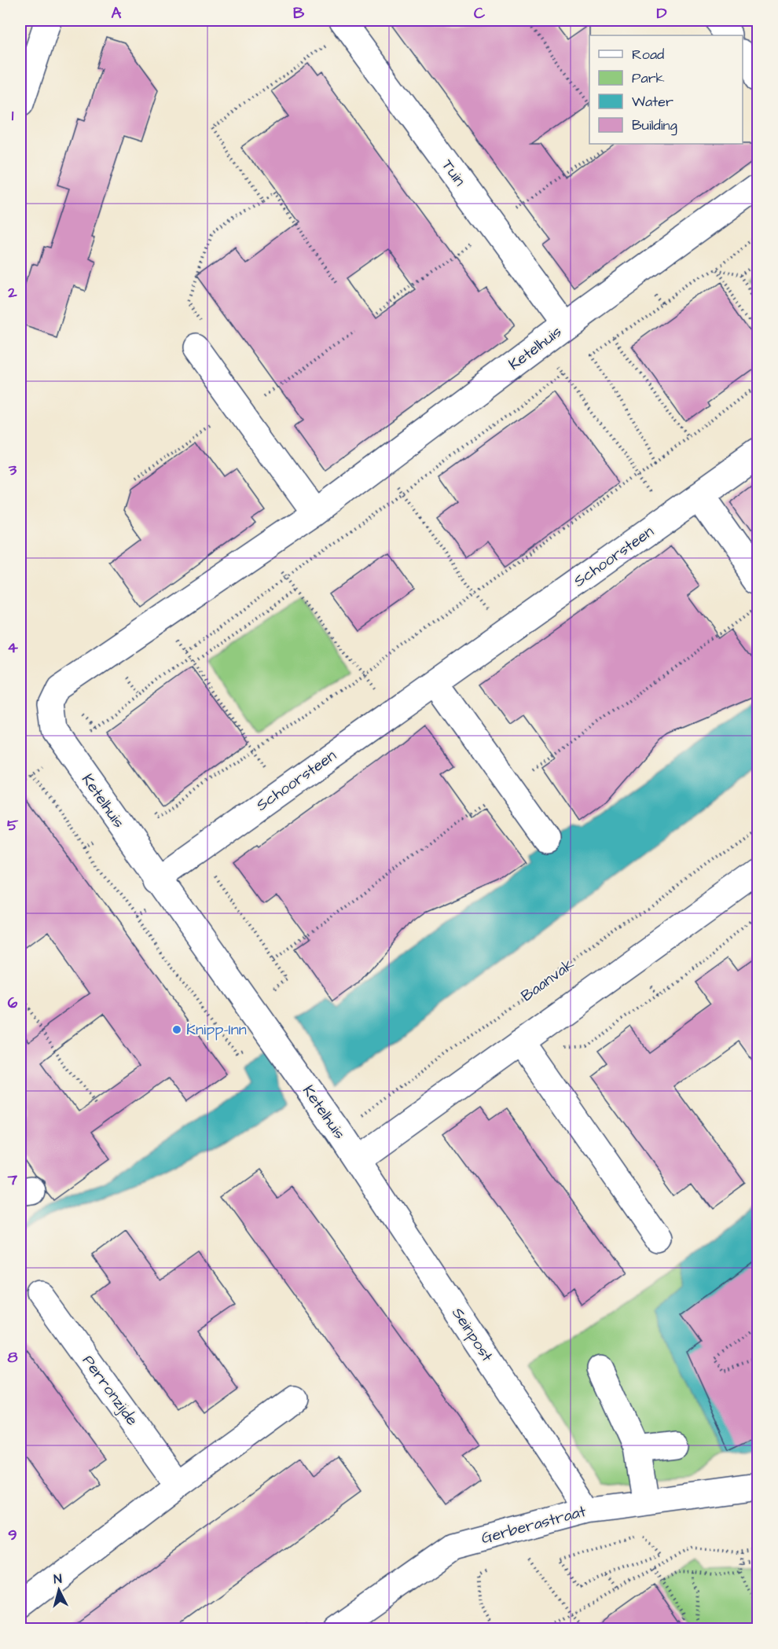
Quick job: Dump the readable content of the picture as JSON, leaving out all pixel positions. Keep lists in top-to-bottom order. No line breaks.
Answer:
{"streets":{"street":["Tuin","Ketelhuis","Schoorsteen","Seinpost","Perronzijde","Gerberastraat"],"path":["Baanvak"]},"crossings":[["Tuin","Ketelhuis"],["Ketelhuis","Schoorsteen"],["Ketelhuis","Baanvak"],["Ketelhuis","Seinpost"],["Seinpost","Gerberastraat"]],"places":["Knipp-Inn"],"legend":["Road","Park","Water","Building"],"north":"top","grid":{"columns":["A","B","C","D"],"rows":["1","2","3","4","5","6","7","8","9"]}}
